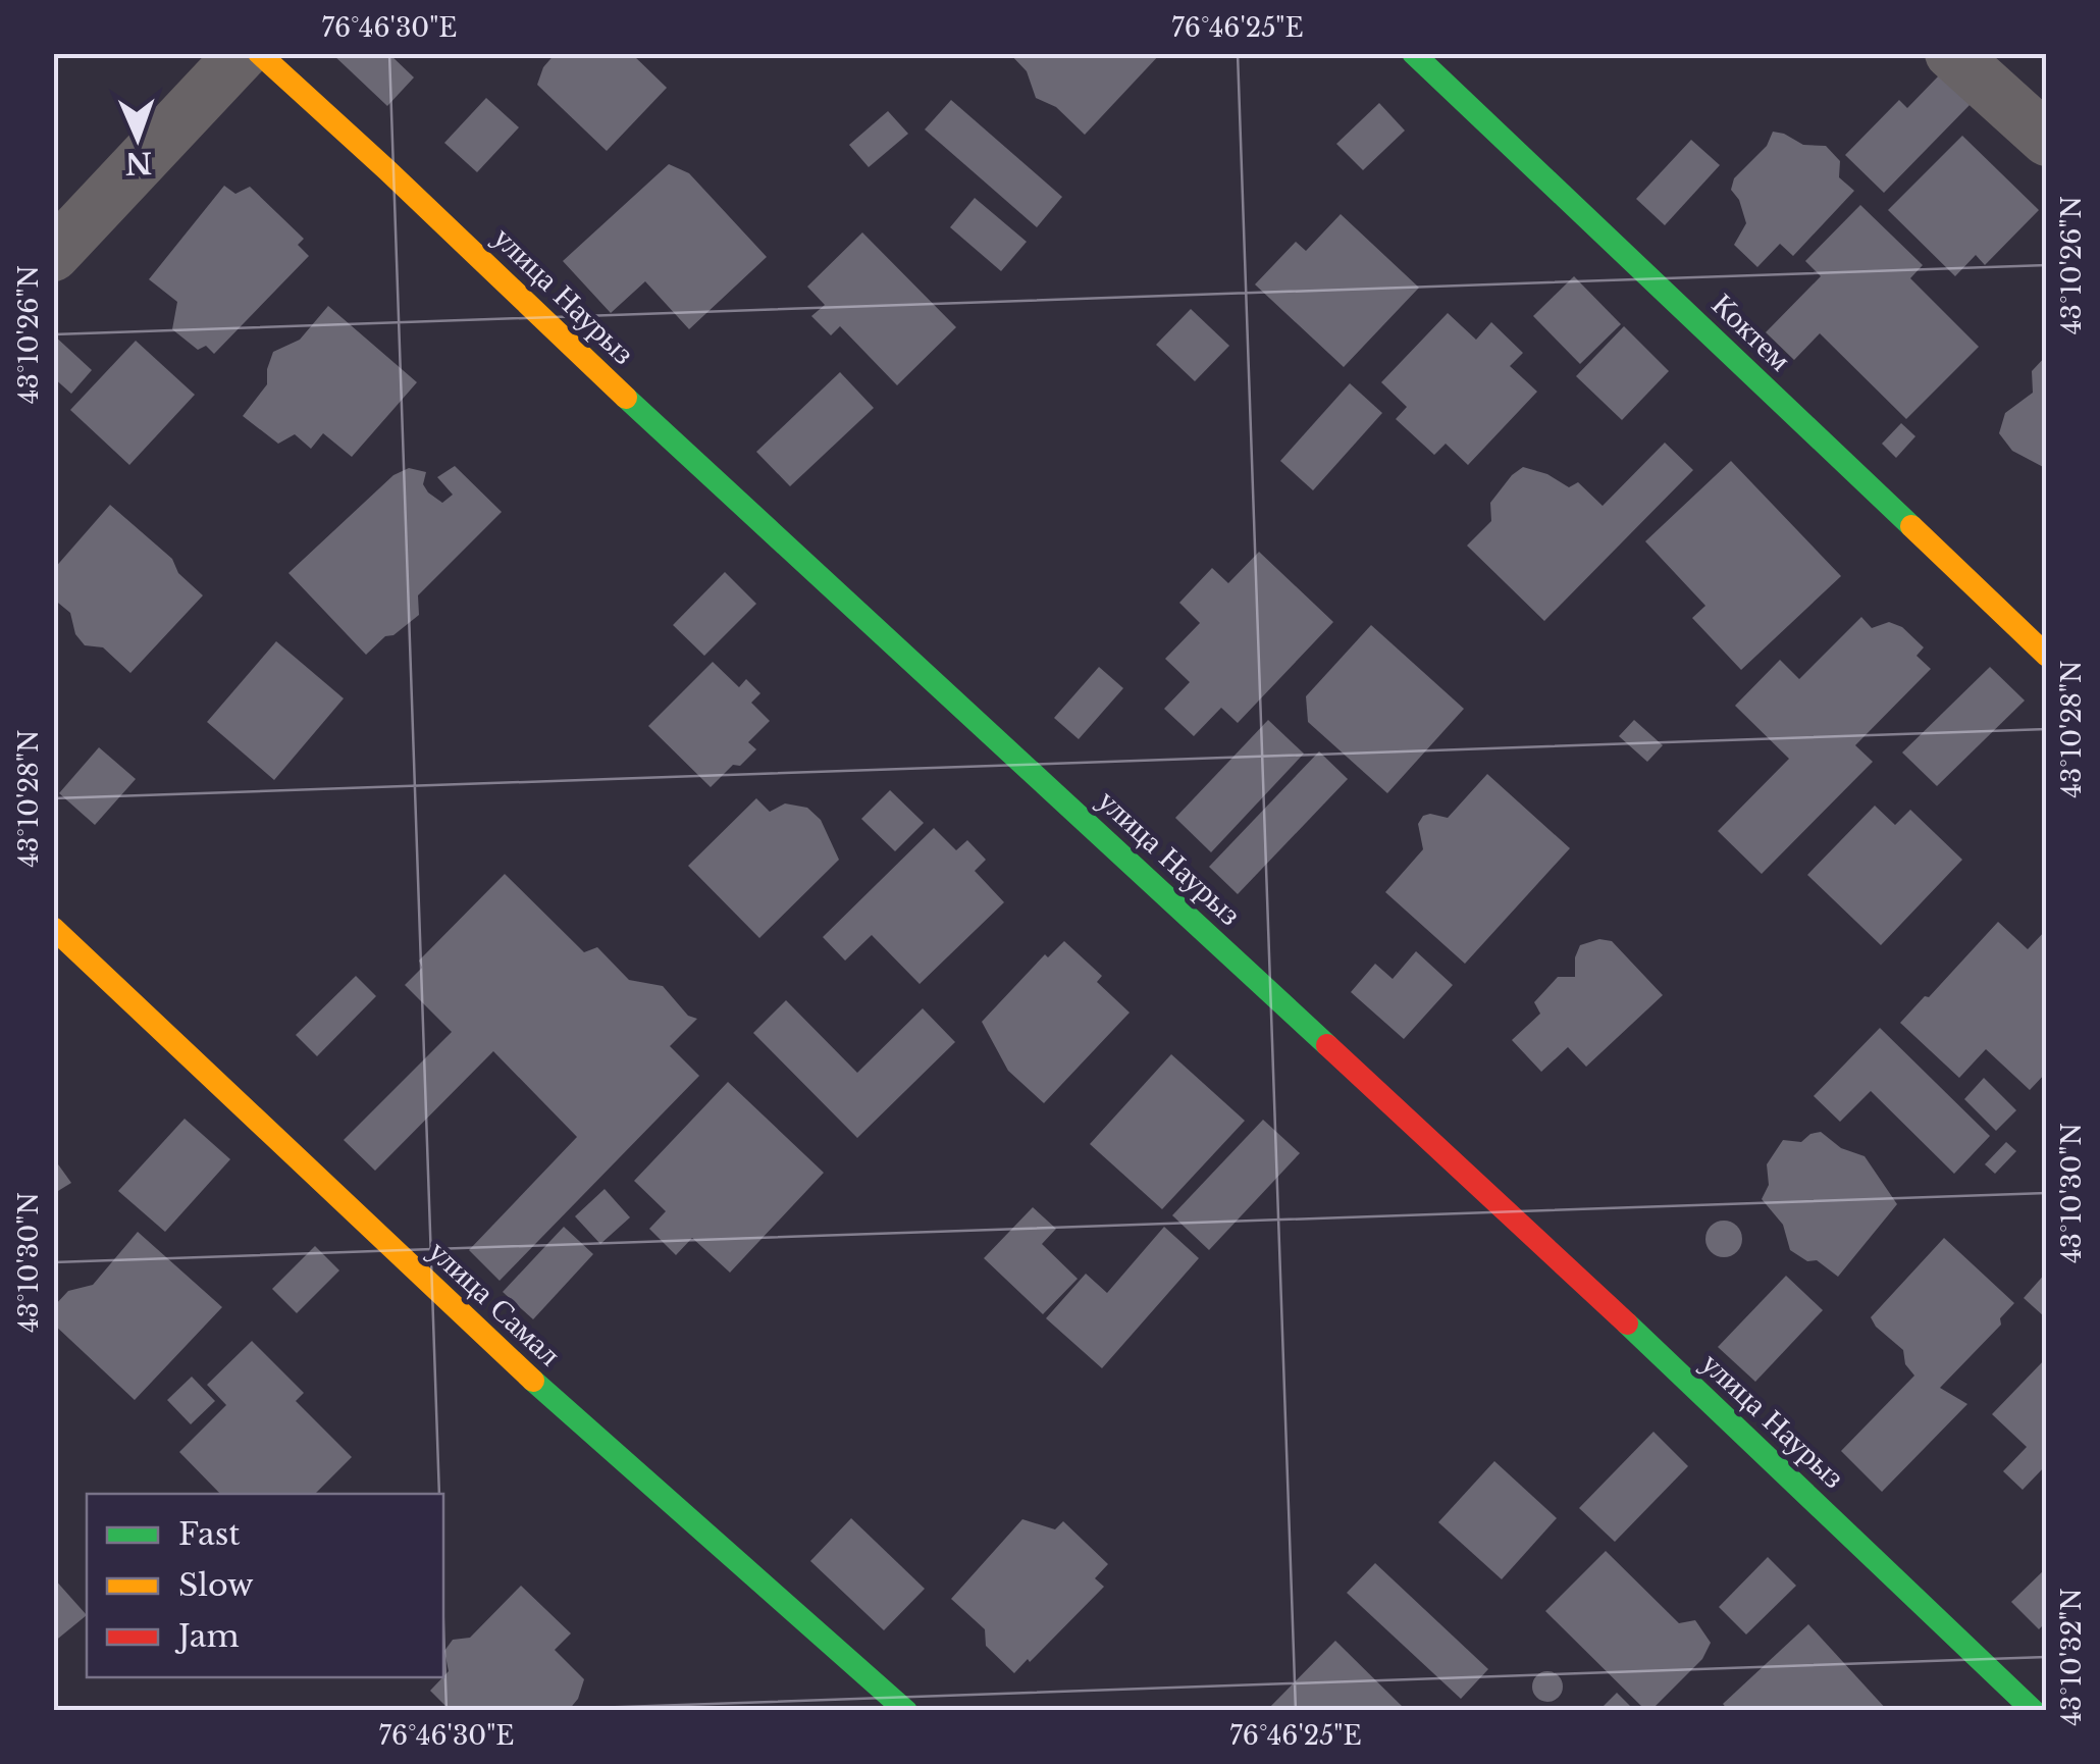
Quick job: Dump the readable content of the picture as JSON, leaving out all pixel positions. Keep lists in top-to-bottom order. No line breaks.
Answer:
{"streets":{"street":["улица Наурыз","Коктем","улица Самал"]},"legend":["Fast","Slow","Jam"],"north":"bottom","coordinates":["76°46'30\"E","76°46'25\"E","43°10'26\"N","43°10'28\"N","43°10'30\"N","43°10'32\"N"]}
